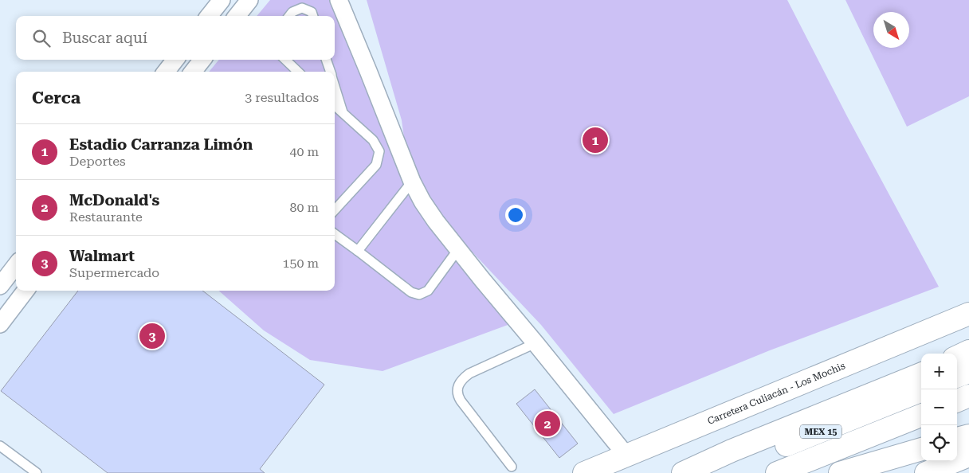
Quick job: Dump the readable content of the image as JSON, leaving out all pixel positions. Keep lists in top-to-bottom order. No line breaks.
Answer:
{"streets":{"main road":["Carretera Culiacán - Los Mochis","MEX 15"]},"north":"bottom right","page":{"search":"Buscar aquí","heading":["Cerca","3 resultados"],"list":[{"mark":"1","name":"Estadio Carranza Limón","note":"Deportes","value":"40 m"},{"mark":"2","name":"McDonald's","note":"Restaurante","value":"80 m"},{"mark":"3","name":"Walmart","note":"Supermercado","value":"150 m"}],"pins":["1","3","2"],"map_buttons":["+","−"]}}
